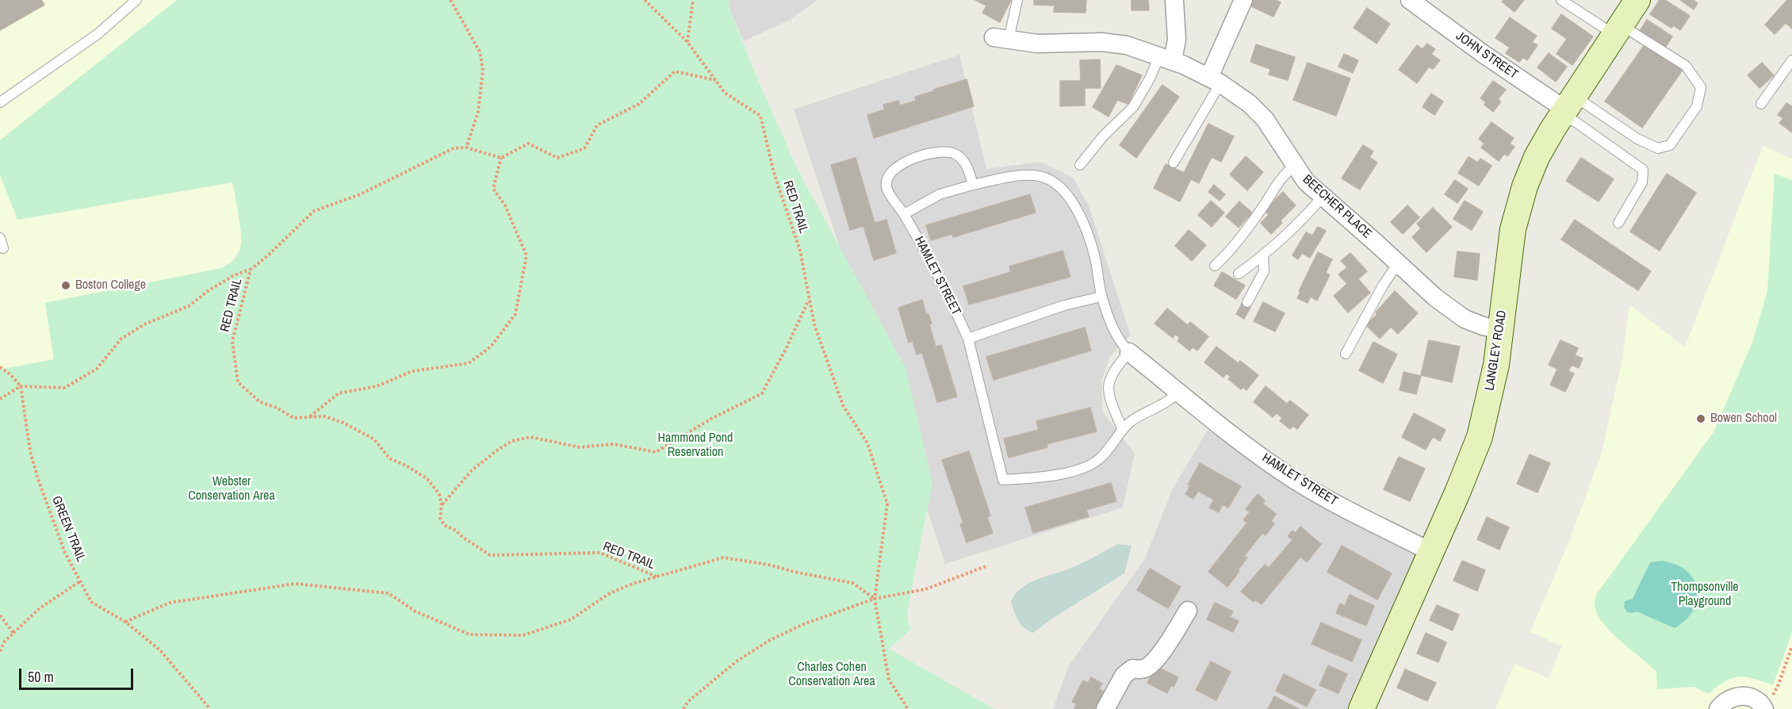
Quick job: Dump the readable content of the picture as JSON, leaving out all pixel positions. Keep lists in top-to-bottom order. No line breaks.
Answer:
{"streets":{"street":["JOHN STREET","BEECHER PLACE","HAMLET STREET","LANGLEY ROAD"],"path":["RED TRAIL","GREEN TRAIL"]},"crossings":[["JOHN STREET","LANGLEY ROAD"],["BEECHER PLACE","LANGLEY ROAD"],["HAMLET STREET","LANGLEY ROAD"]],"parks":["Hammond Pond Reservation","Webster Conservation Area","Thompsonville Playground","Charles Cohen Conservation Area"],"places":["Boston College","Bowen School"],"scale_bar":"50 m"}
